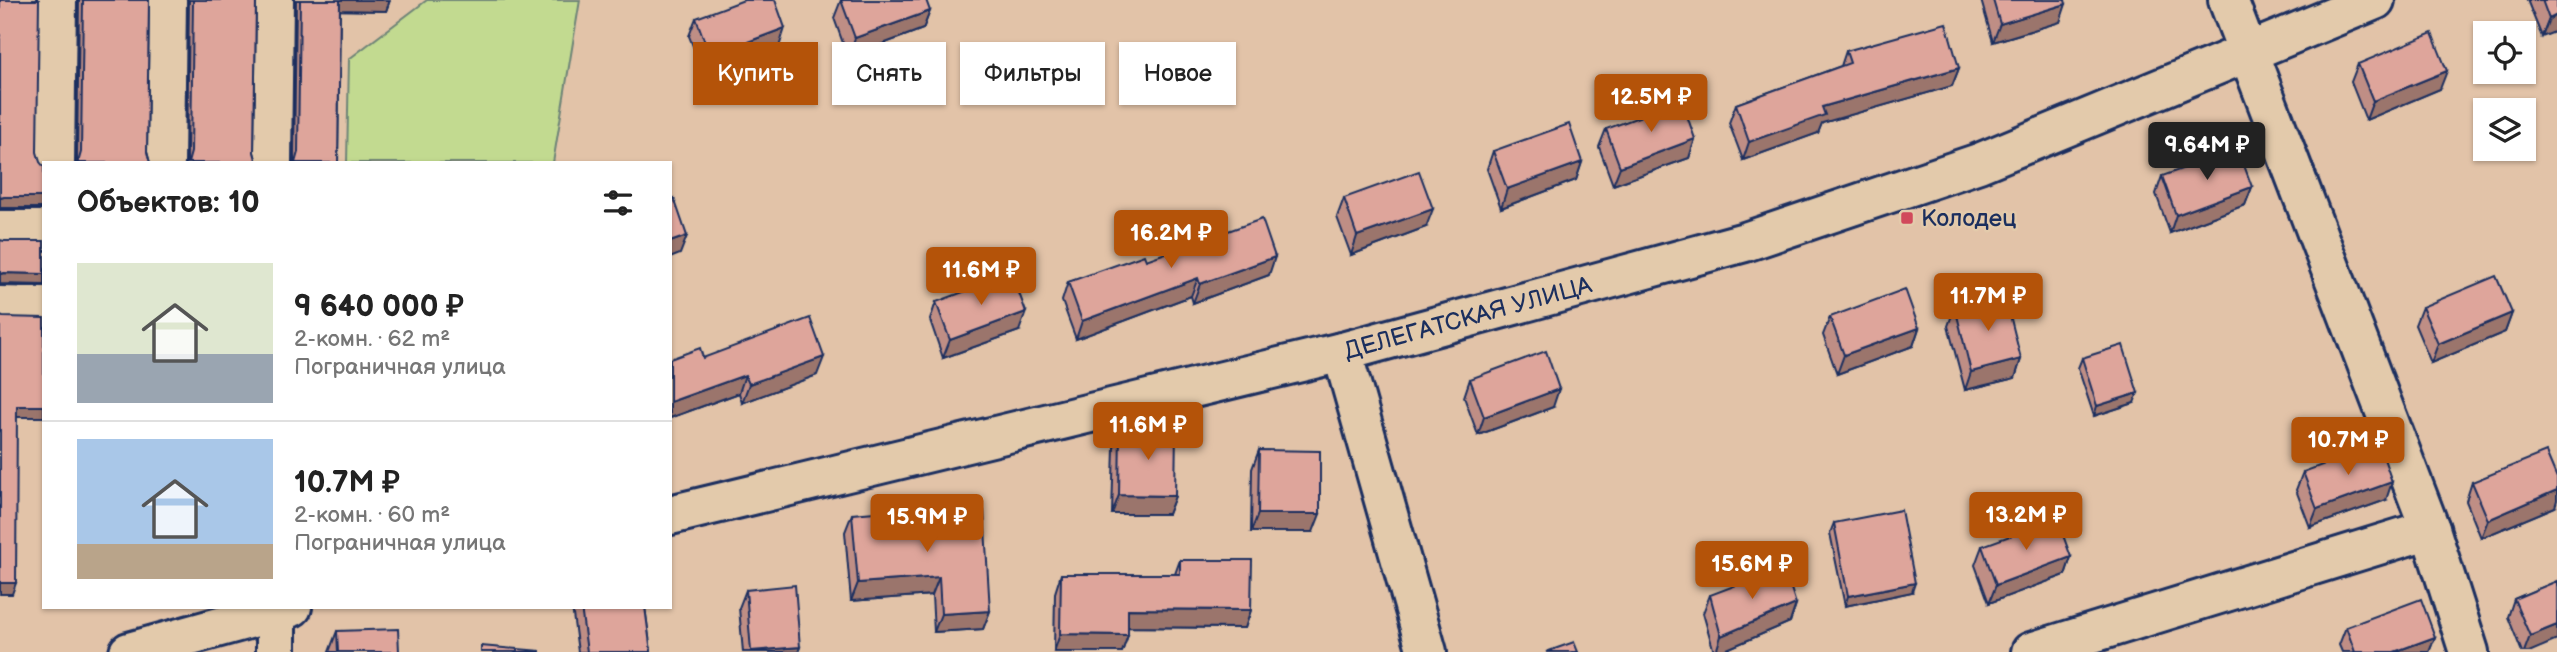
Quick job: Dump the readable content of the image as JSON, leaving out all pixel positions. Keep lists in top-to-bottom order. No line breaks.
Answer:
{"streets":{"street":["ДЕЛЕГАТСКАЯ УЛИЦА"]},"places":{"transit":["Колодец"]},"page":{"chip":["Купить","Снять","Фильтры","Новое"],"price":["12.5M ₽","9.64M ₽","16.2M ₽","11.6M ₽","11.7M ₽","11.6M ₽","10.7M ₽","13.2M ₽","15.9M ₽","15.6M ₽"],"heading":"Объектов: 10","list":[{"name":"9 640 000 ₽","note":"2-комн. · 62 m² · Пограничная улица"},{"name":"10.7M ₽","note":"2-комн. · 60 m² · Пограничная улица"}]}}
